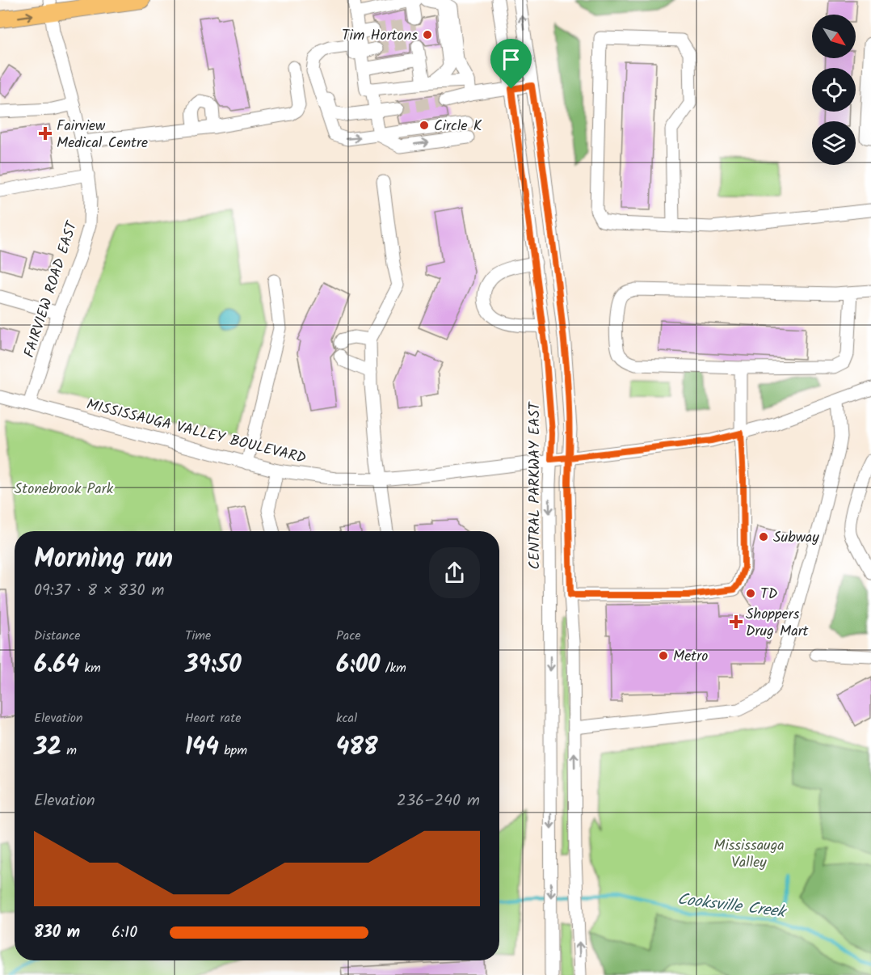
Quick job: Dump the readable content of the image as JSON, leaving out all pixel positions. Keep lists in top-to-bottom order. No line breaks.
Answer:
{"streets":{"street":["FAIRVIEW ROAD EAST","MISSISSAUGA VALLEY BOULEVARD","CENTRAL PARKWAY EAST"]},"crossings":[["FAIRVIEW ROAD EAST","MISSISSAUGA VALLEY BOULEVARD"],["MISSISSAUGA VALLEY BOULEVARD","CENTRAL PARKWAY EAST"]],"water":["Cooksville Creek"],"parks":["Stonebrook Park","Mississauga Valley"],"places":{"other":["Tim Hortons","Circle K","Subway","TD","Metro"],"health":["Fairview Medical Centre","Shoppers Drug Mart"]},"north":"bottom right","page":{"heading":["Morning run","09:37 · 8 × 830 m"],"stats":[["Distance","6.64 km"],["Time","39:50"],["Pace","6:00 /km"],["Elevation","32 m"],["Heart rate","144 bpm"],["kcal","488"]],"chart":["Elevation","236–240 m"],"list":[{"name":"830 m","note":"6:10"}]}}
